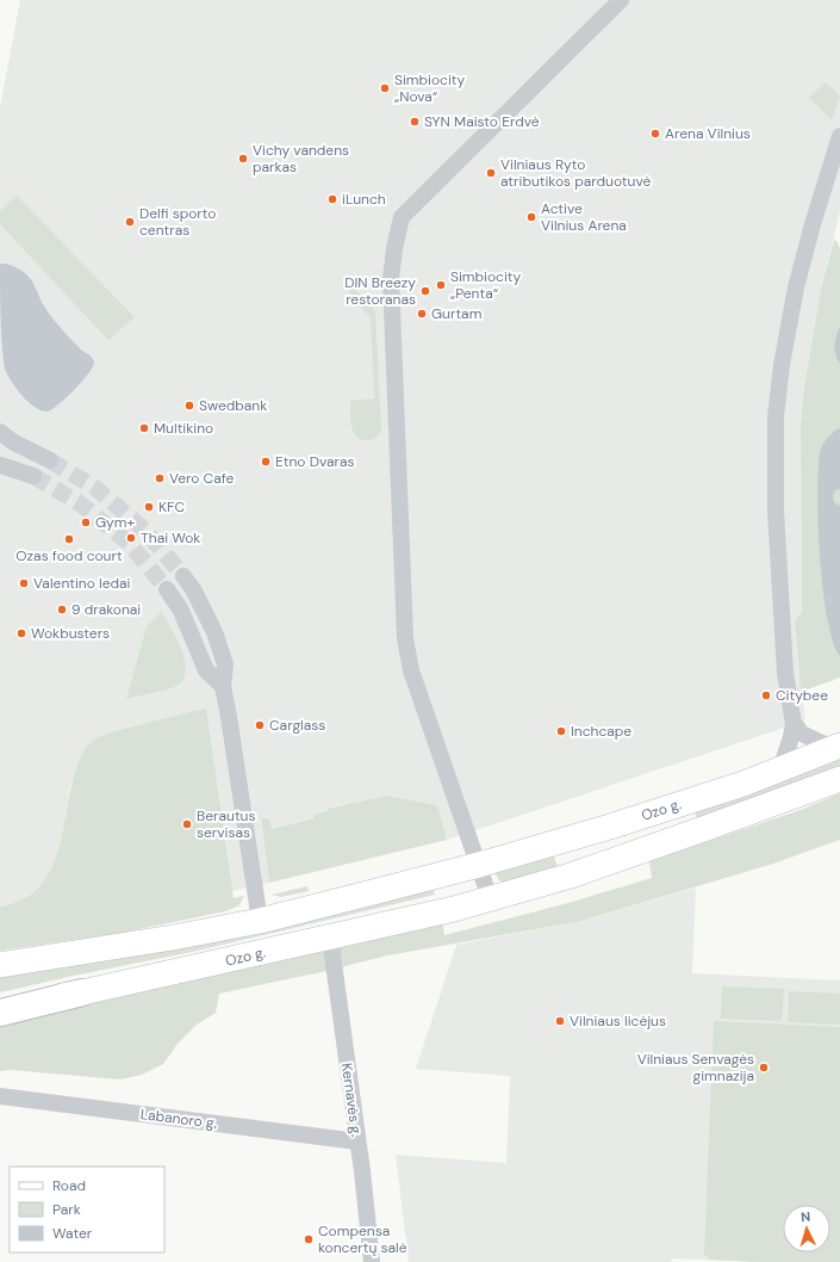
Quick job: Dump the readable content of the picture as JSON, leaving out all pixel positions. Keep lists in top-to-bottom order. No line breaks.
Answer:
{"streets":{"main road":["Ozo g."],"street":["Kernavės g.","Labanoro g."]},"crossings":[["Ozo g.","Kernavės g."],["Kernavės g.","Labanoro g."]],"places":["Simbiocity „Nova“","SYN Maisto Erdvė","Arena Vilnius","Vichy vandens parkas","Vilniaus Ryto atributikos parduotuvė","iLunch","Active Vilnius Arena","Delfi sporto centras","Simbiocity „Penta“","DIN Breezy restoranas","Gurtam","Swedbank","Multikino","Etno Dvaras","Vero Cafe","KFC","Gym+","Thai Wok","Ozas food court","Valentino ledai","9 drakonai","Wokbusters","Citybee","Carglass","Inchcape","Berautus servisas","Vilniaus licėjus","Vilniaus Senvagės gimnazija","Compensa koncertų salė"],"legend":["Road","Park","Water"],"north":"top"}
